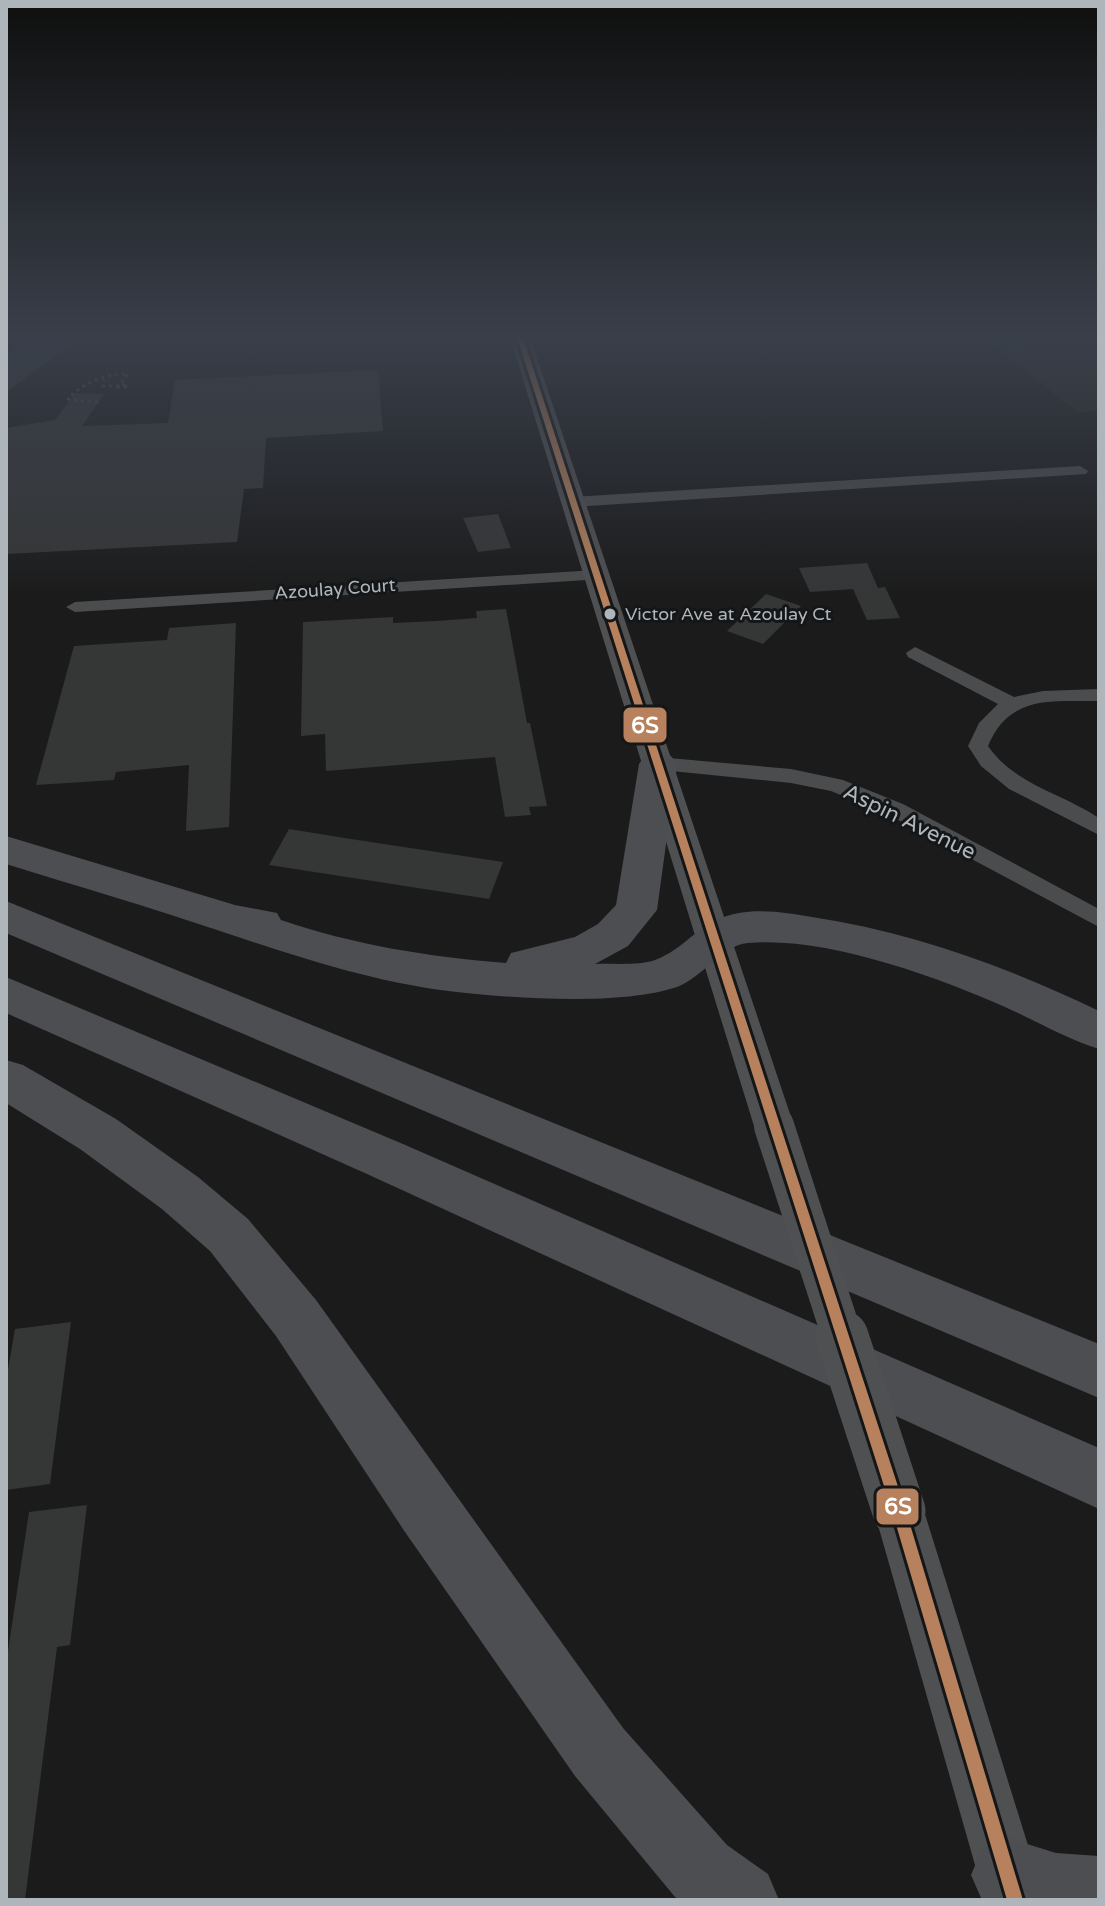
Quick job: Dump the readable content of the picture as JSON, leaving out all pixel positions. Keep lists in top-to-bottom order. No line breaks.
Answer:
{"streets":{"street":["Azoulay Court","Aspin Avenue"]},"places":["Victor Ave at Azoulay Ct"],"lines":["transit line 6S"]}
